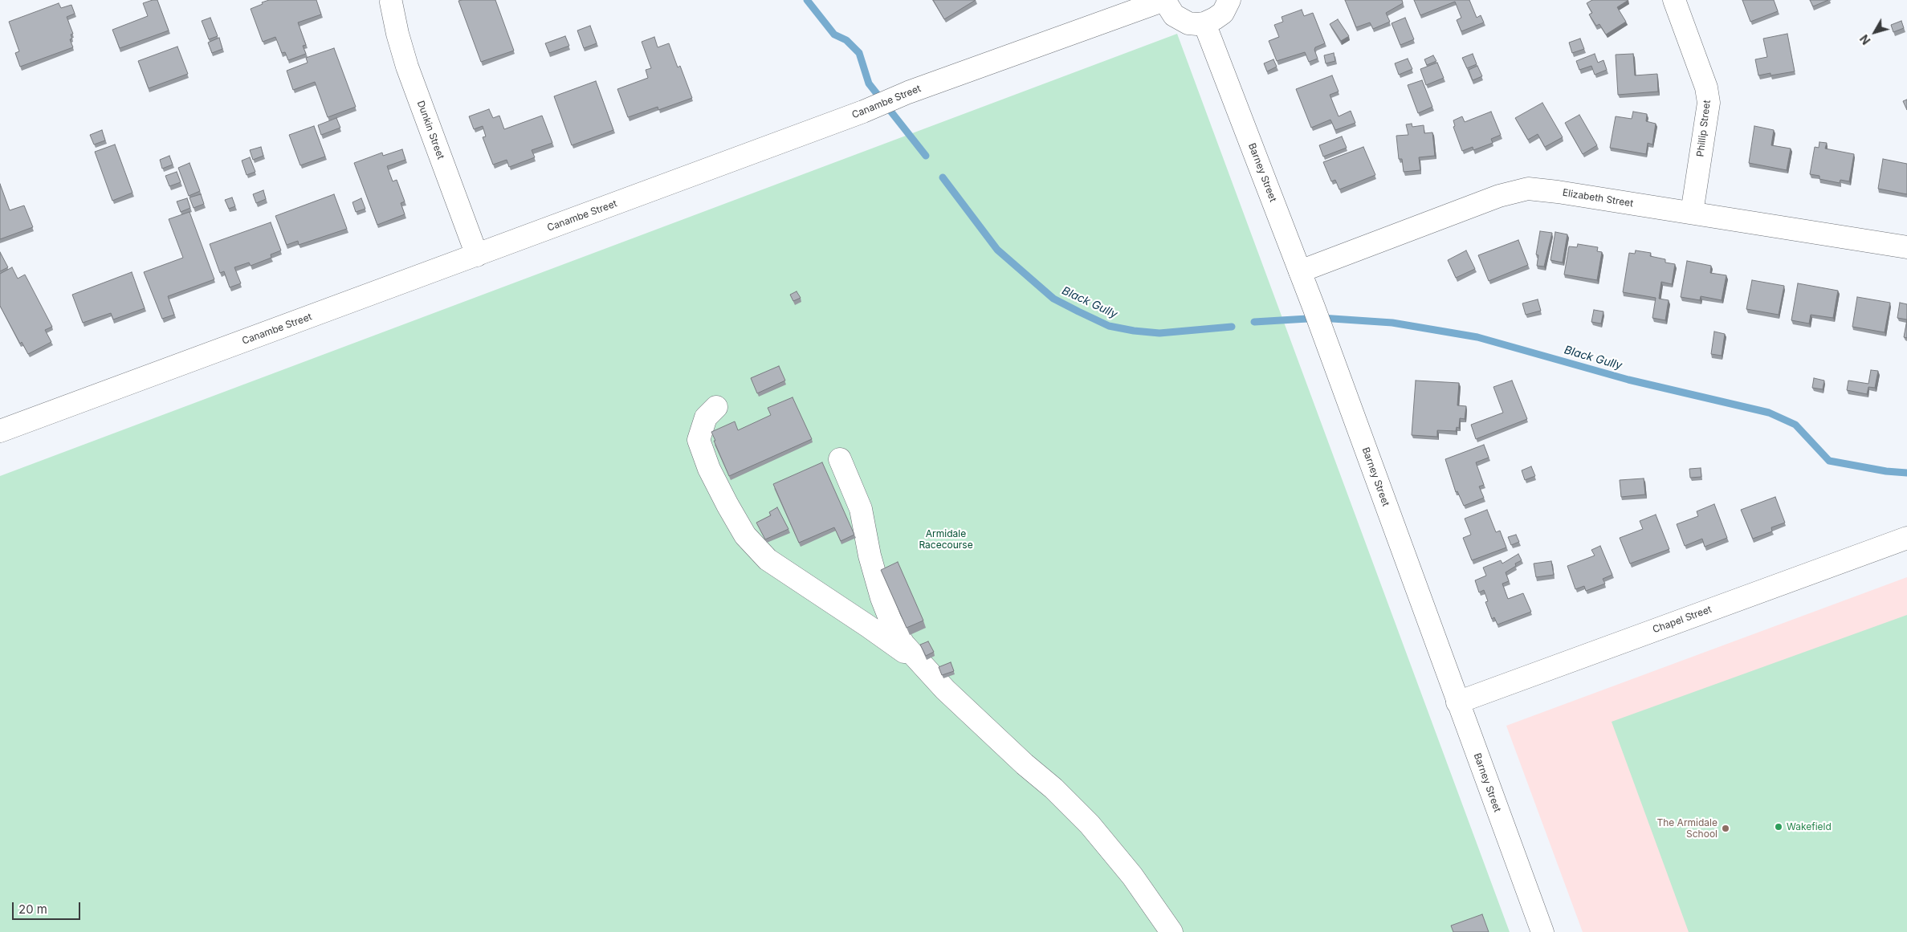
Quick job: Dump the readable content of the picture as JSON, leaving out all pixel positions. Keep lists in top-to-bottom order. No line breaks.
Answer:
{"streets":{"street":["Canambe Street","Phillip Street","Dunkin Street","Barney Street","Elizabeth Street","Chapel Street"]},"crossings":[["Canambe Street","Dunkin Street"],["Phillip Street","Elizabeth Street"],["Barney Street","Elizabeth Street"],["Barney Street","Chapel Street"]],"water":["Black Gully"],"parks":["Armidale Racecourse"],"places":["Wakefield","The Armidale School"],"scale_bar":"20 m","north":"bottom left"}
